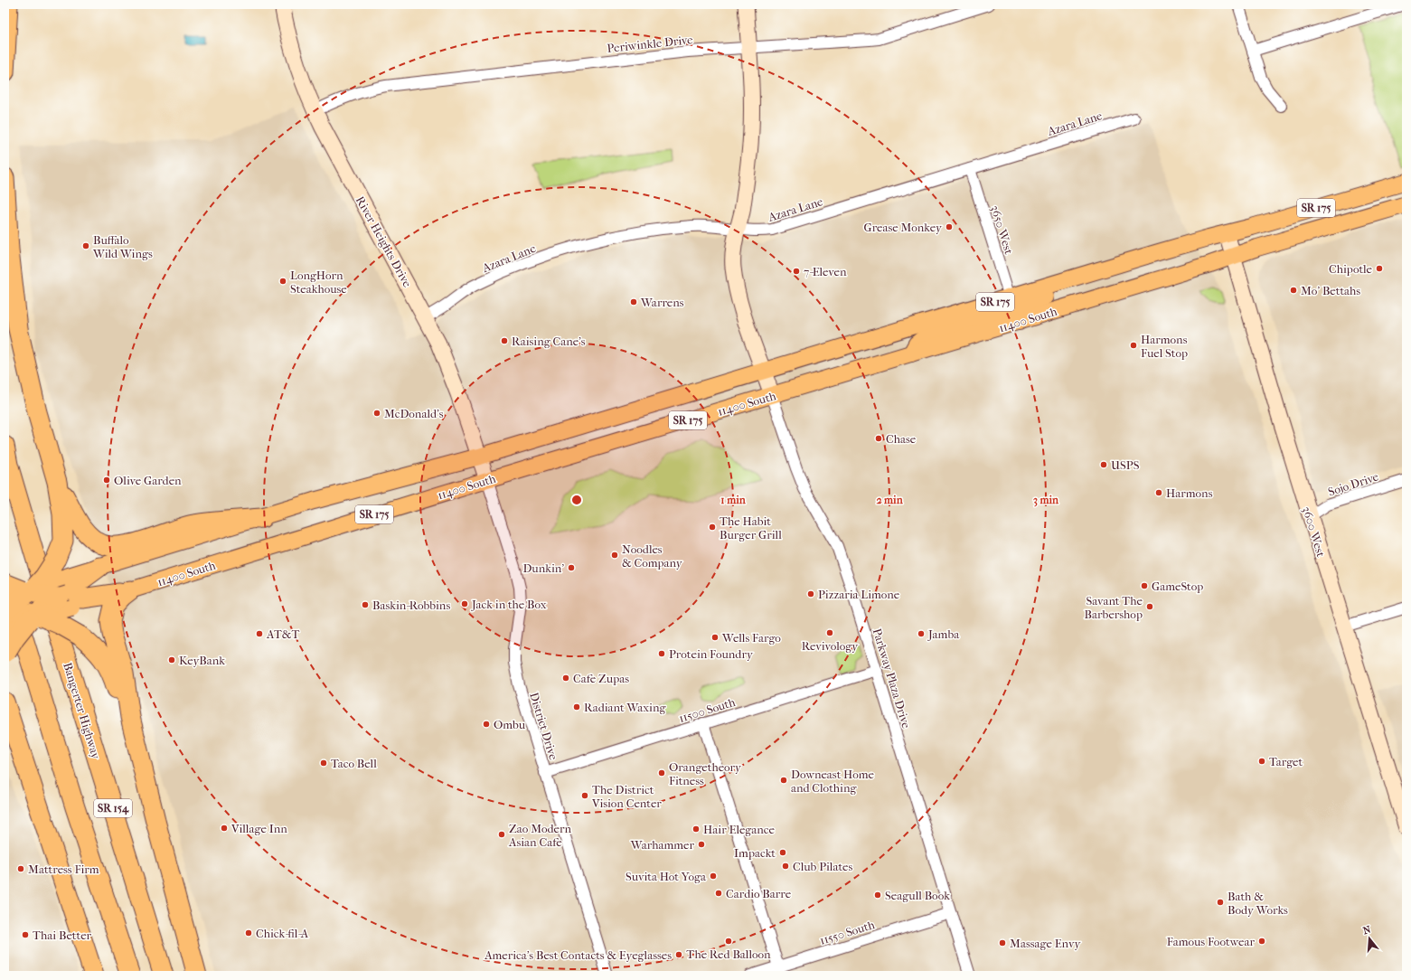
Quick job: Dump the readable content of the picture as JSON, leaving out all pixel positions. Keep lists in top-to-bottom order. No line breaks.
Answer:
{"streets":{"highway":["Bangerter Highway","SR 154"],"main road":["SR 175","11400 South"],"street":["Periwinkle Drive","Azara Lane","3650 West","River Heights Drive","Sojo Drive","3600 West","Parkway Plaza Drive","11500 South","District Drive","11550 South"]},"crossings":[["Periwinkle Drive","River Heights Drive"],["Azara Lane","3650 West"],["Azara Lane","River Heights Drive"],["SR 175","3650 West"],["SR 175","River Heights Drive"],["SR 175","3600 West"],["River Heights Drive","11400 South"],["River Heights Drive","District Drive"],["11400 South","3600 West"],["11400 South","Parkway Plaza Drive"],["11400 South","District Drive"],["Sojo Drive","3600 West"],["Parkway Plaza Drive","11500 South"],["Parkway Plaza Drive","11550 South"],["11500 South","District Drive"]],"places":["Grease Monkey","Buffalo Wild Wings","Chipotle","7-Eleven","LongHorn Steakhouse","Mo' Bettahs","Warrens","Raising Cane's","Harmons Fuel Stop","McDonald's","Chase","USPS","Olive Garden","Harmons","The Habit Burger Grill","Noodles & Company","Dunkin'","GameStop","Pizzaria Limone","Jack in the Box","Baskin-Robbins","Savant The Barbershop","Revivology","AT&T","Jamba","Wells Fargo","Protein Foundry","KeyBank","Cafe Zupas","Radiant Waxing","Ombu","Target","Taco Bell","Orangetheory Fitness","Downeast Home and Clothing","The District Vision Center","Village Inn","Hair Elegance","Zao Modern Asian Cafe","Warhammer","Impackt","Club Pilates","Mattress Firm","Suvita Hot Yoga","Cardio Barre","Seagull Book","Bath & Body Works","Chick-fil-A","Thai Better","The Red Balloon","Famous Footwear","Massage Envy","America's Best Contacts & Eyeglasses"],"north":"top","rings":["1 min","2 min","3 min"]}
